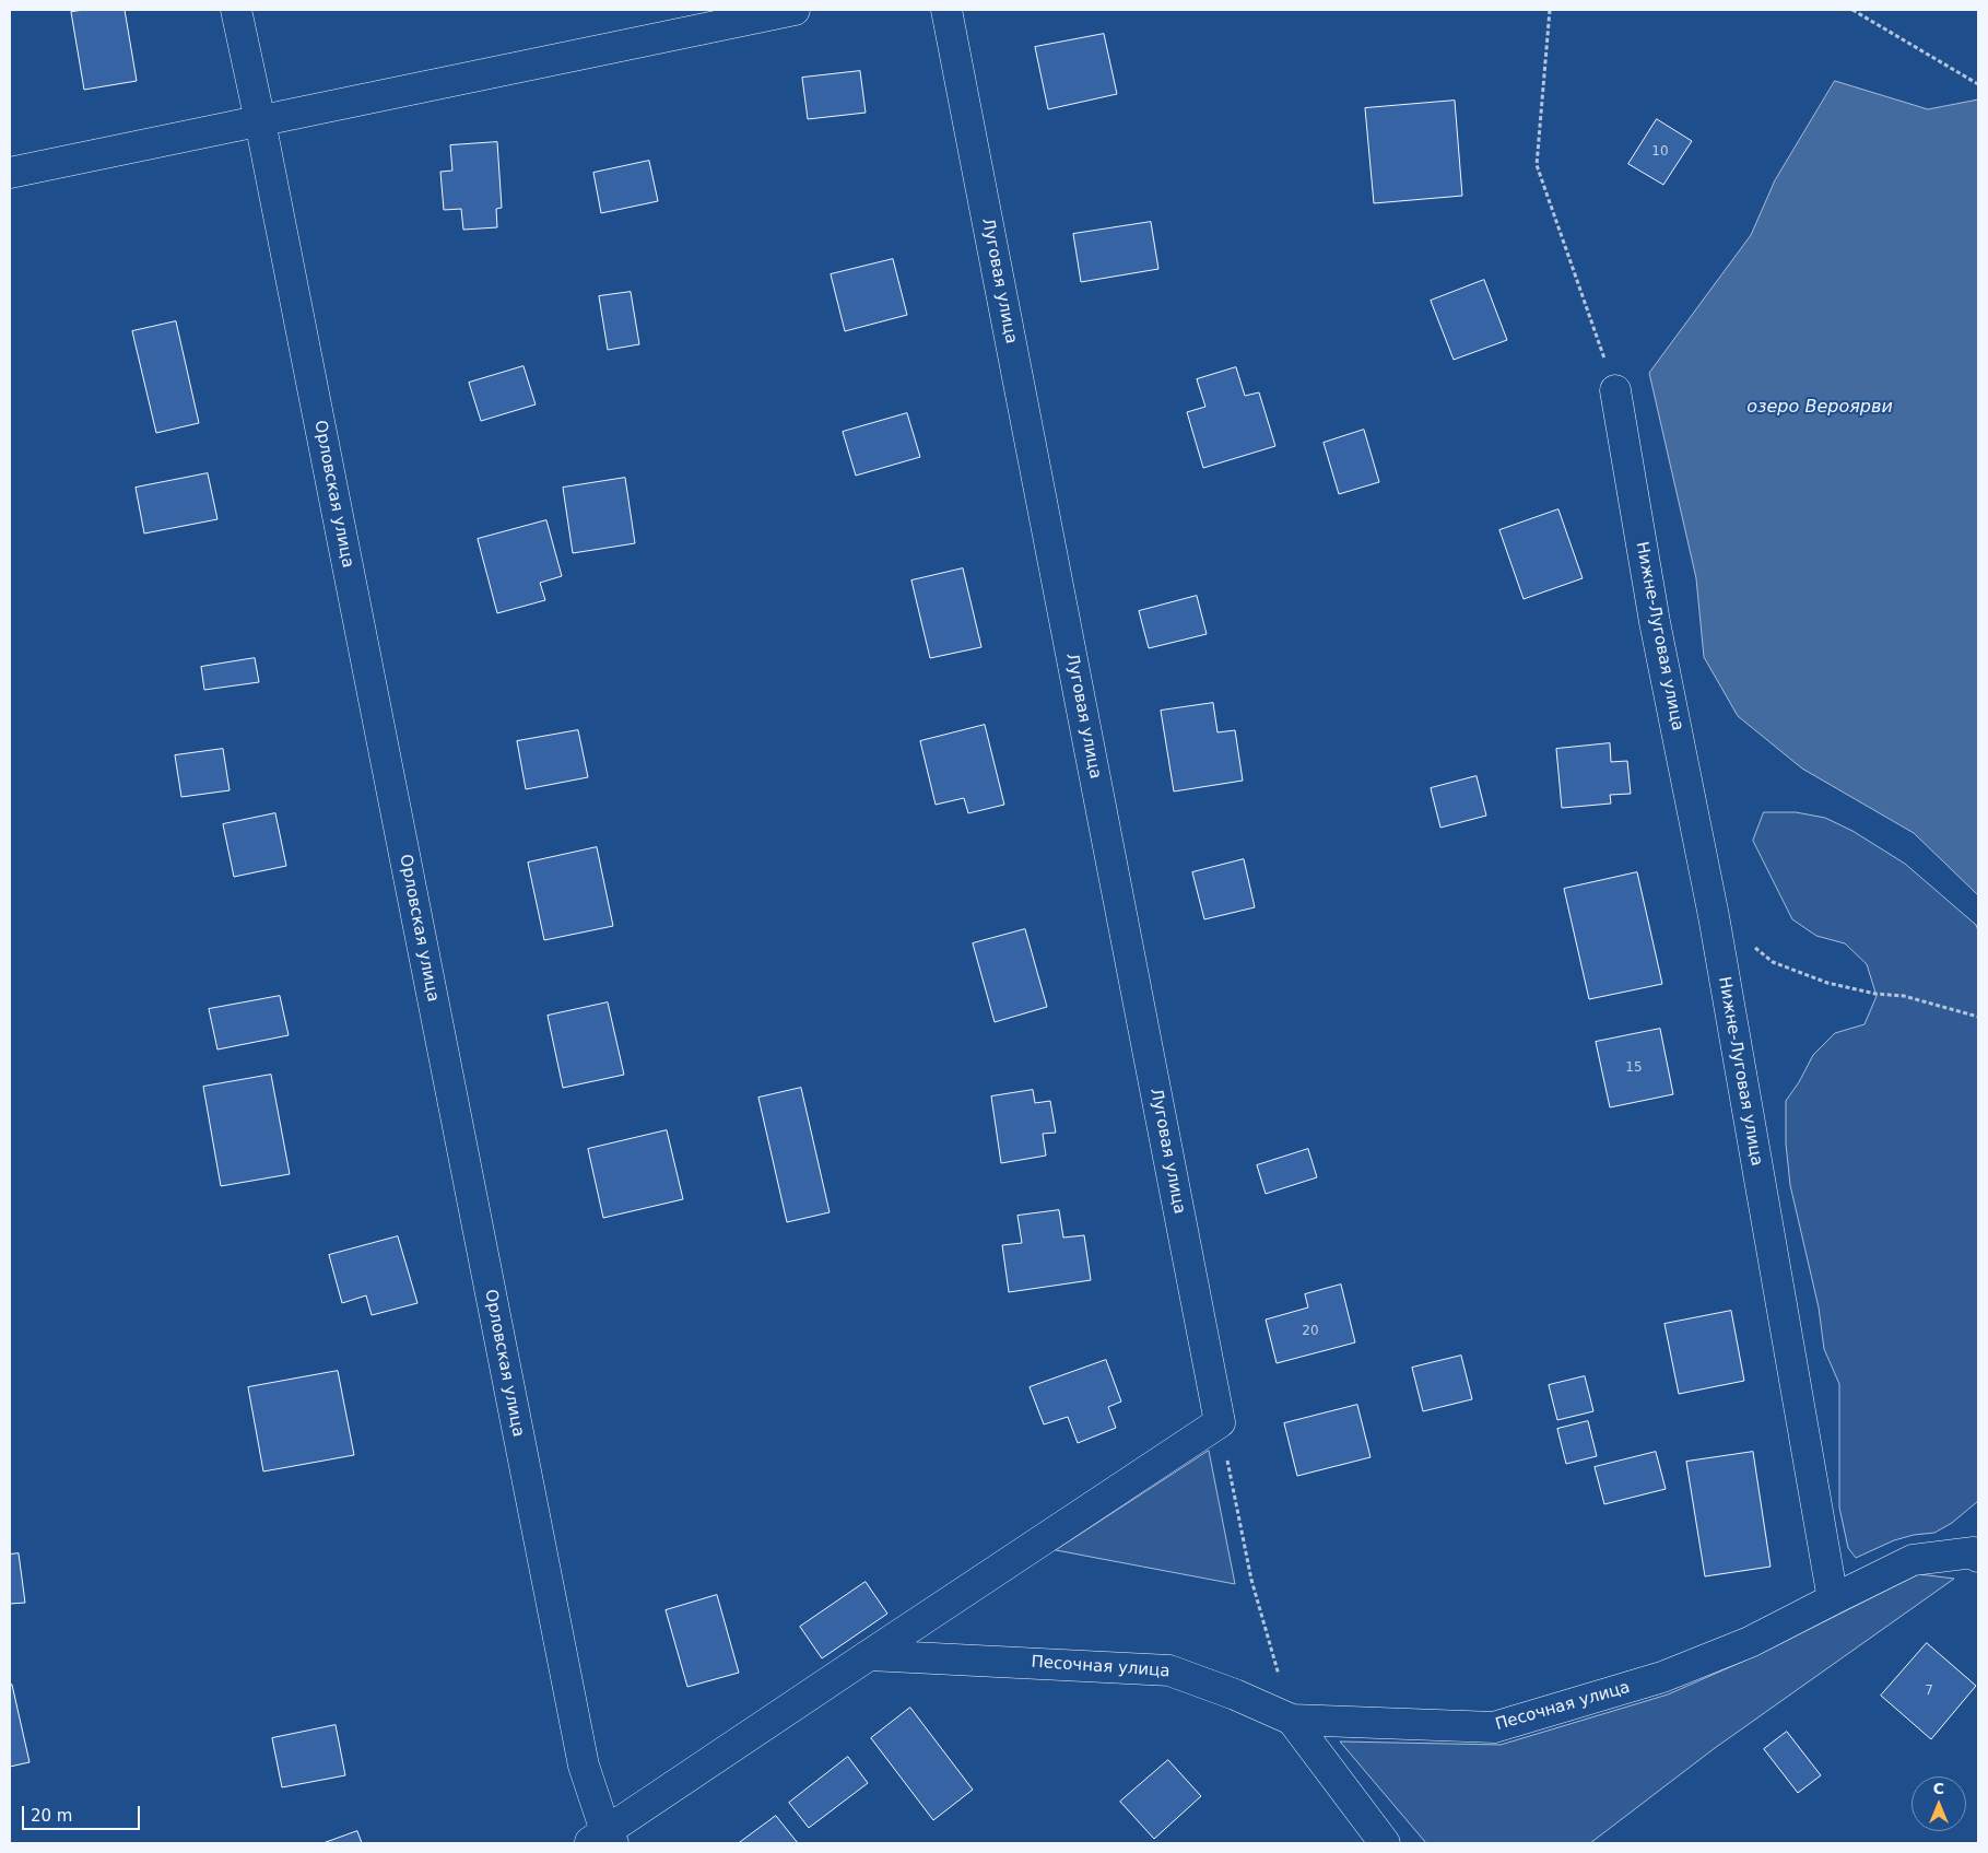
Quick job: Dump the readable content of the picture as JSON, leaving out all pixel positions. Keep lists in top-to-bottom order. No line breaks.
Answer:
{"streets":{"street":["Луговая улица","Орловская улица","Нижне-Луговая улица","Песочная улица"]},"crossings":[["Нижне-Луговая улица","Песочная улица"]],"water":["озеро Вероярви"],"house_numbers":["10","15","20","7"],"scale_bar":"20 m","north":"top"}
